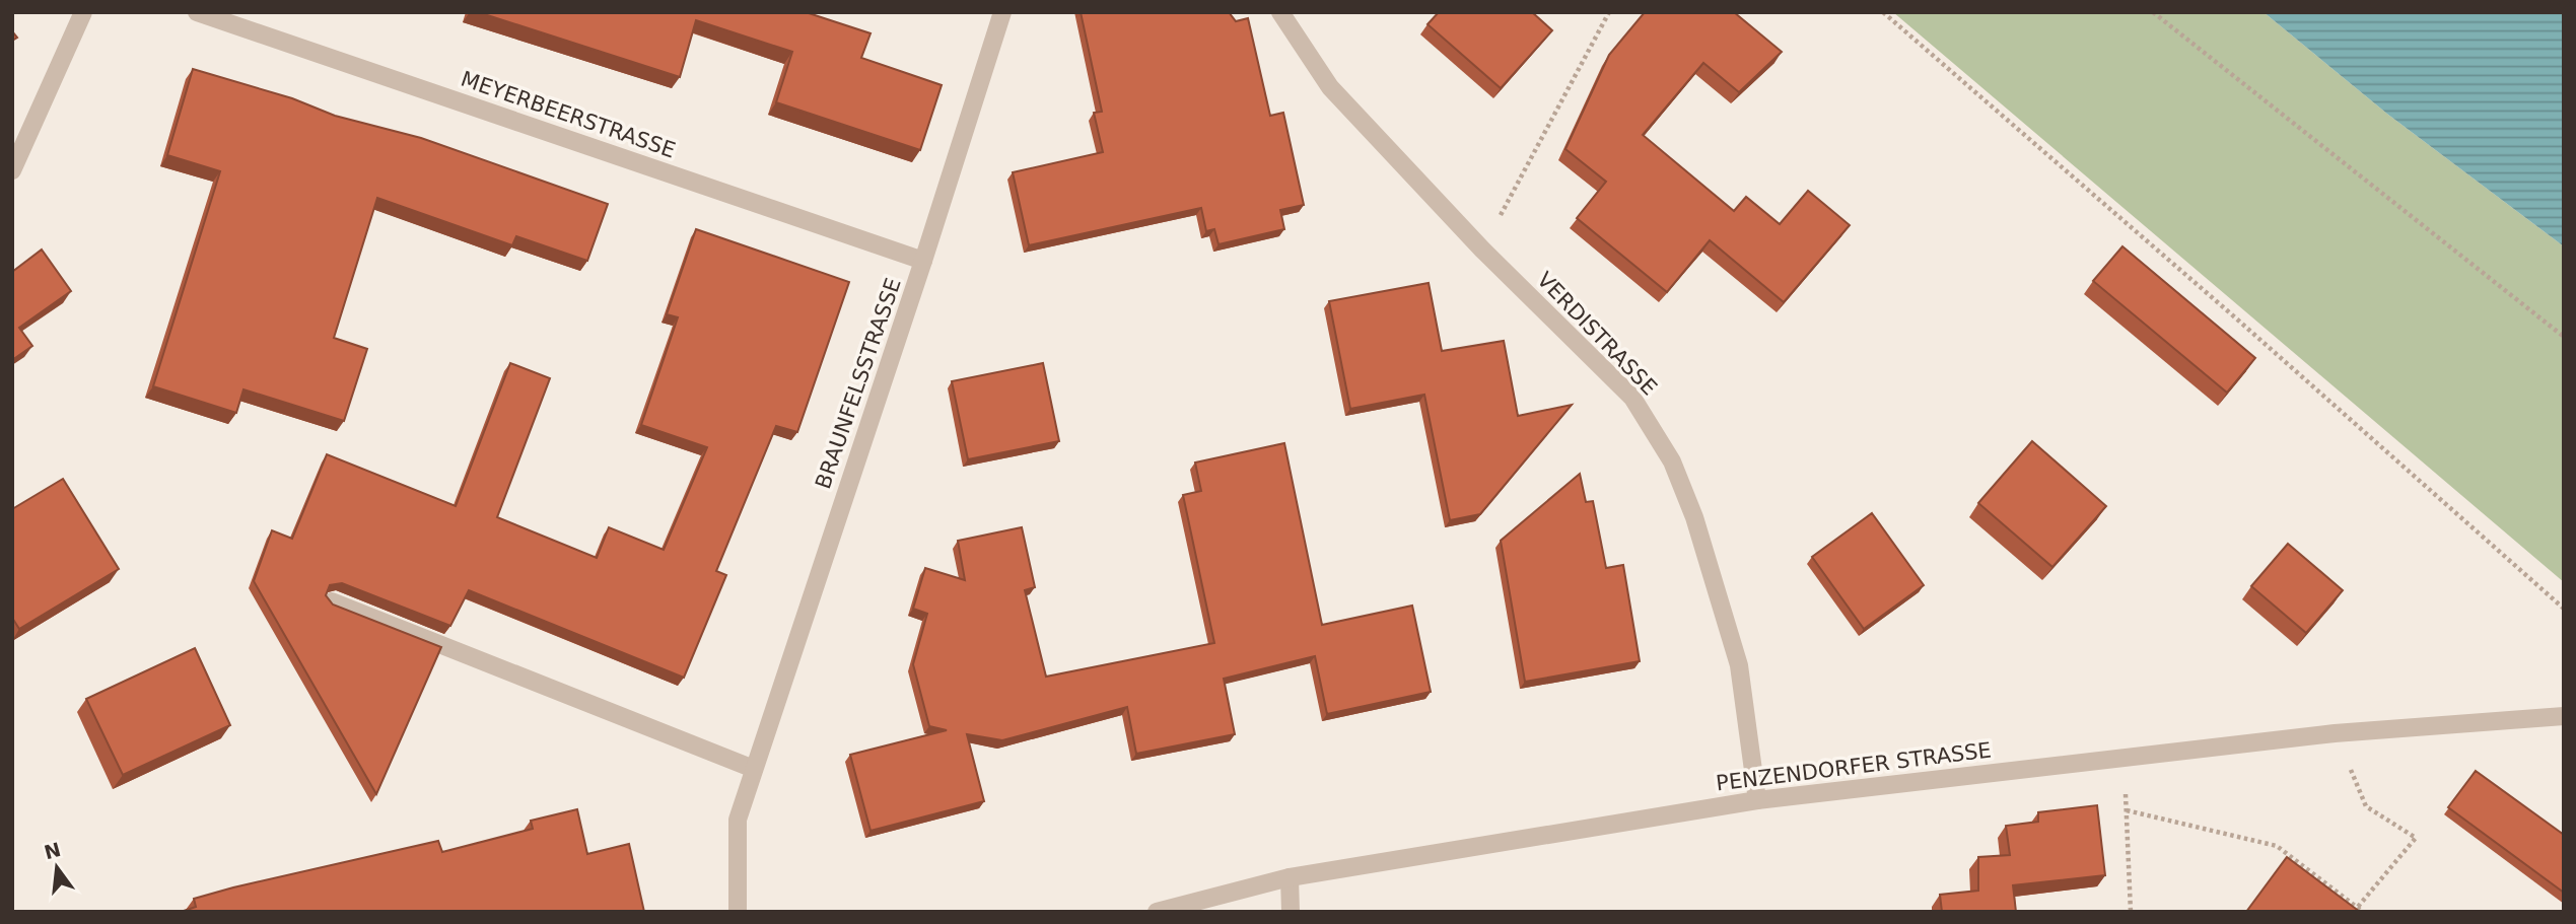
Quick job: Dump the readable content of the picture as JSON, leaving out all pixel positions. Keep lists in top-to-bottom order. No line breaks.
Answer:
{"streets":{"street":["MEYERBEERSTRASSE","VERDISTRASSE","BRAUNFELSSTRASSE","PENZENDORFER STRASSE"]},"crossings":[["MEYERBEERSTRASSE","BRAUNFELSSTRASSE"],["VERDISTRASSE","PENZENDORFER STRASSE"]],"north":"top"}
